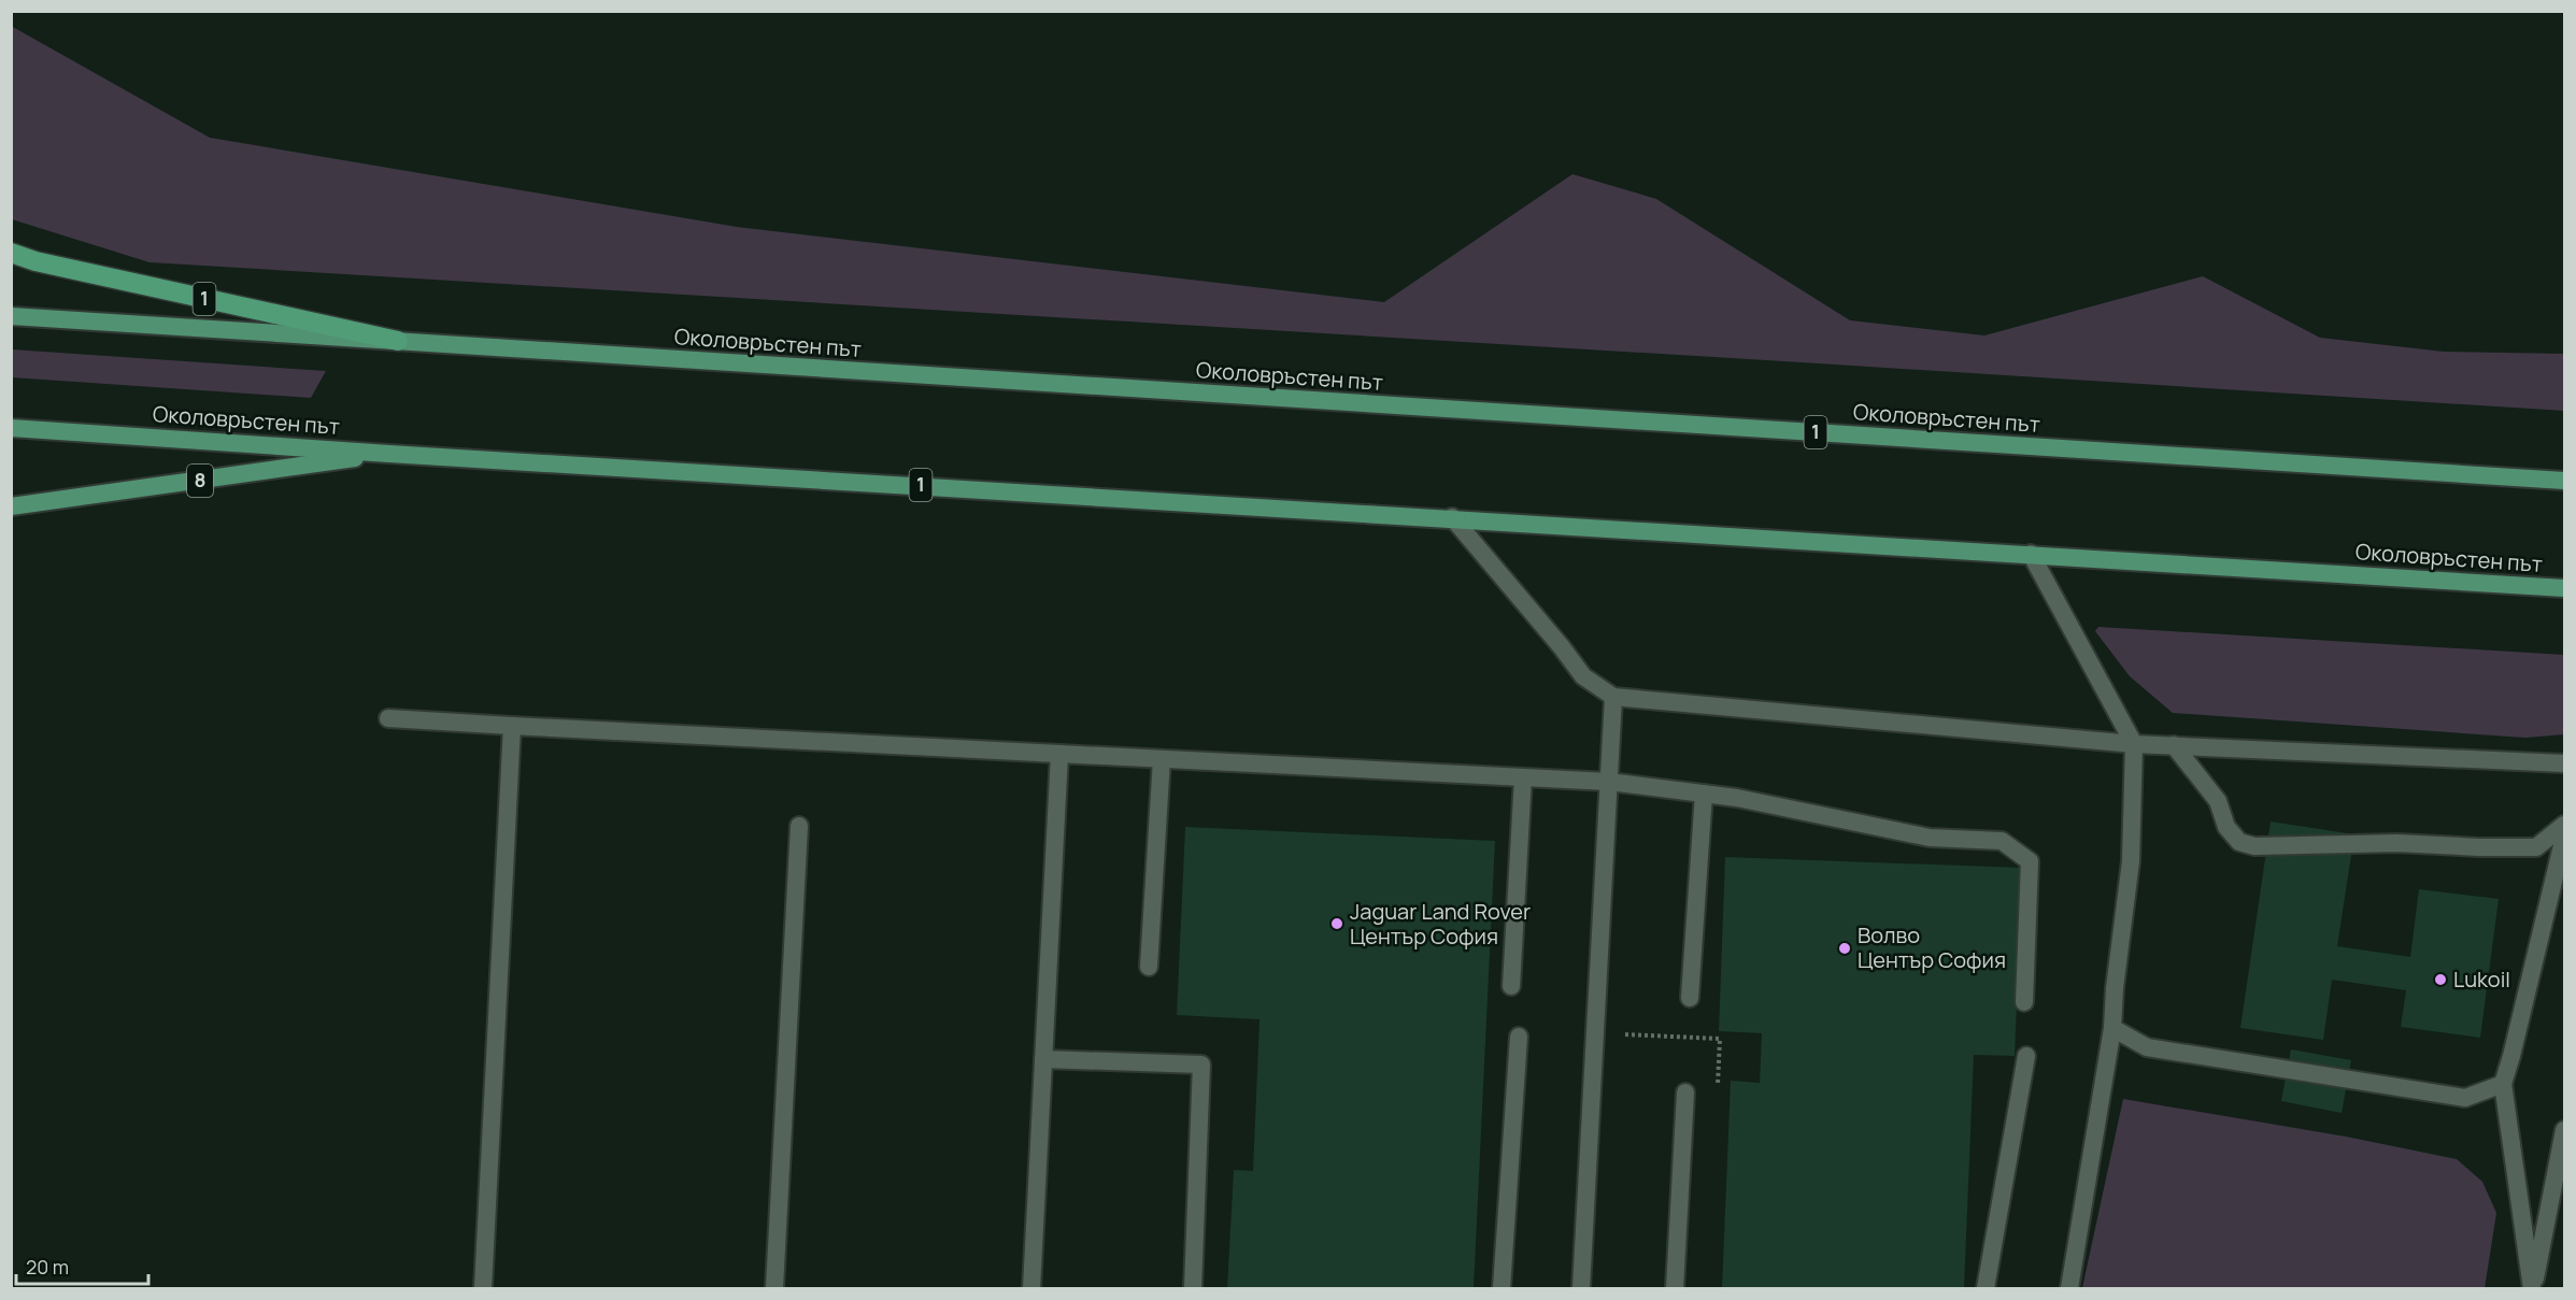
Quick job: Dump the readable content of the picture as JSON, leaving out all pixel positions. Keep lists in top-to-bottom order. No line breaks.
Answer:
{"streets":{"highway":["1","Околовръстен път","8"]},"crossings":[["1","Околовръстен път"],["Околовръстен път","8"]],"places":["Jaguar Land Rover Център София","Волво Център София","Lukoil"],"scale_bar":"20 m"}
